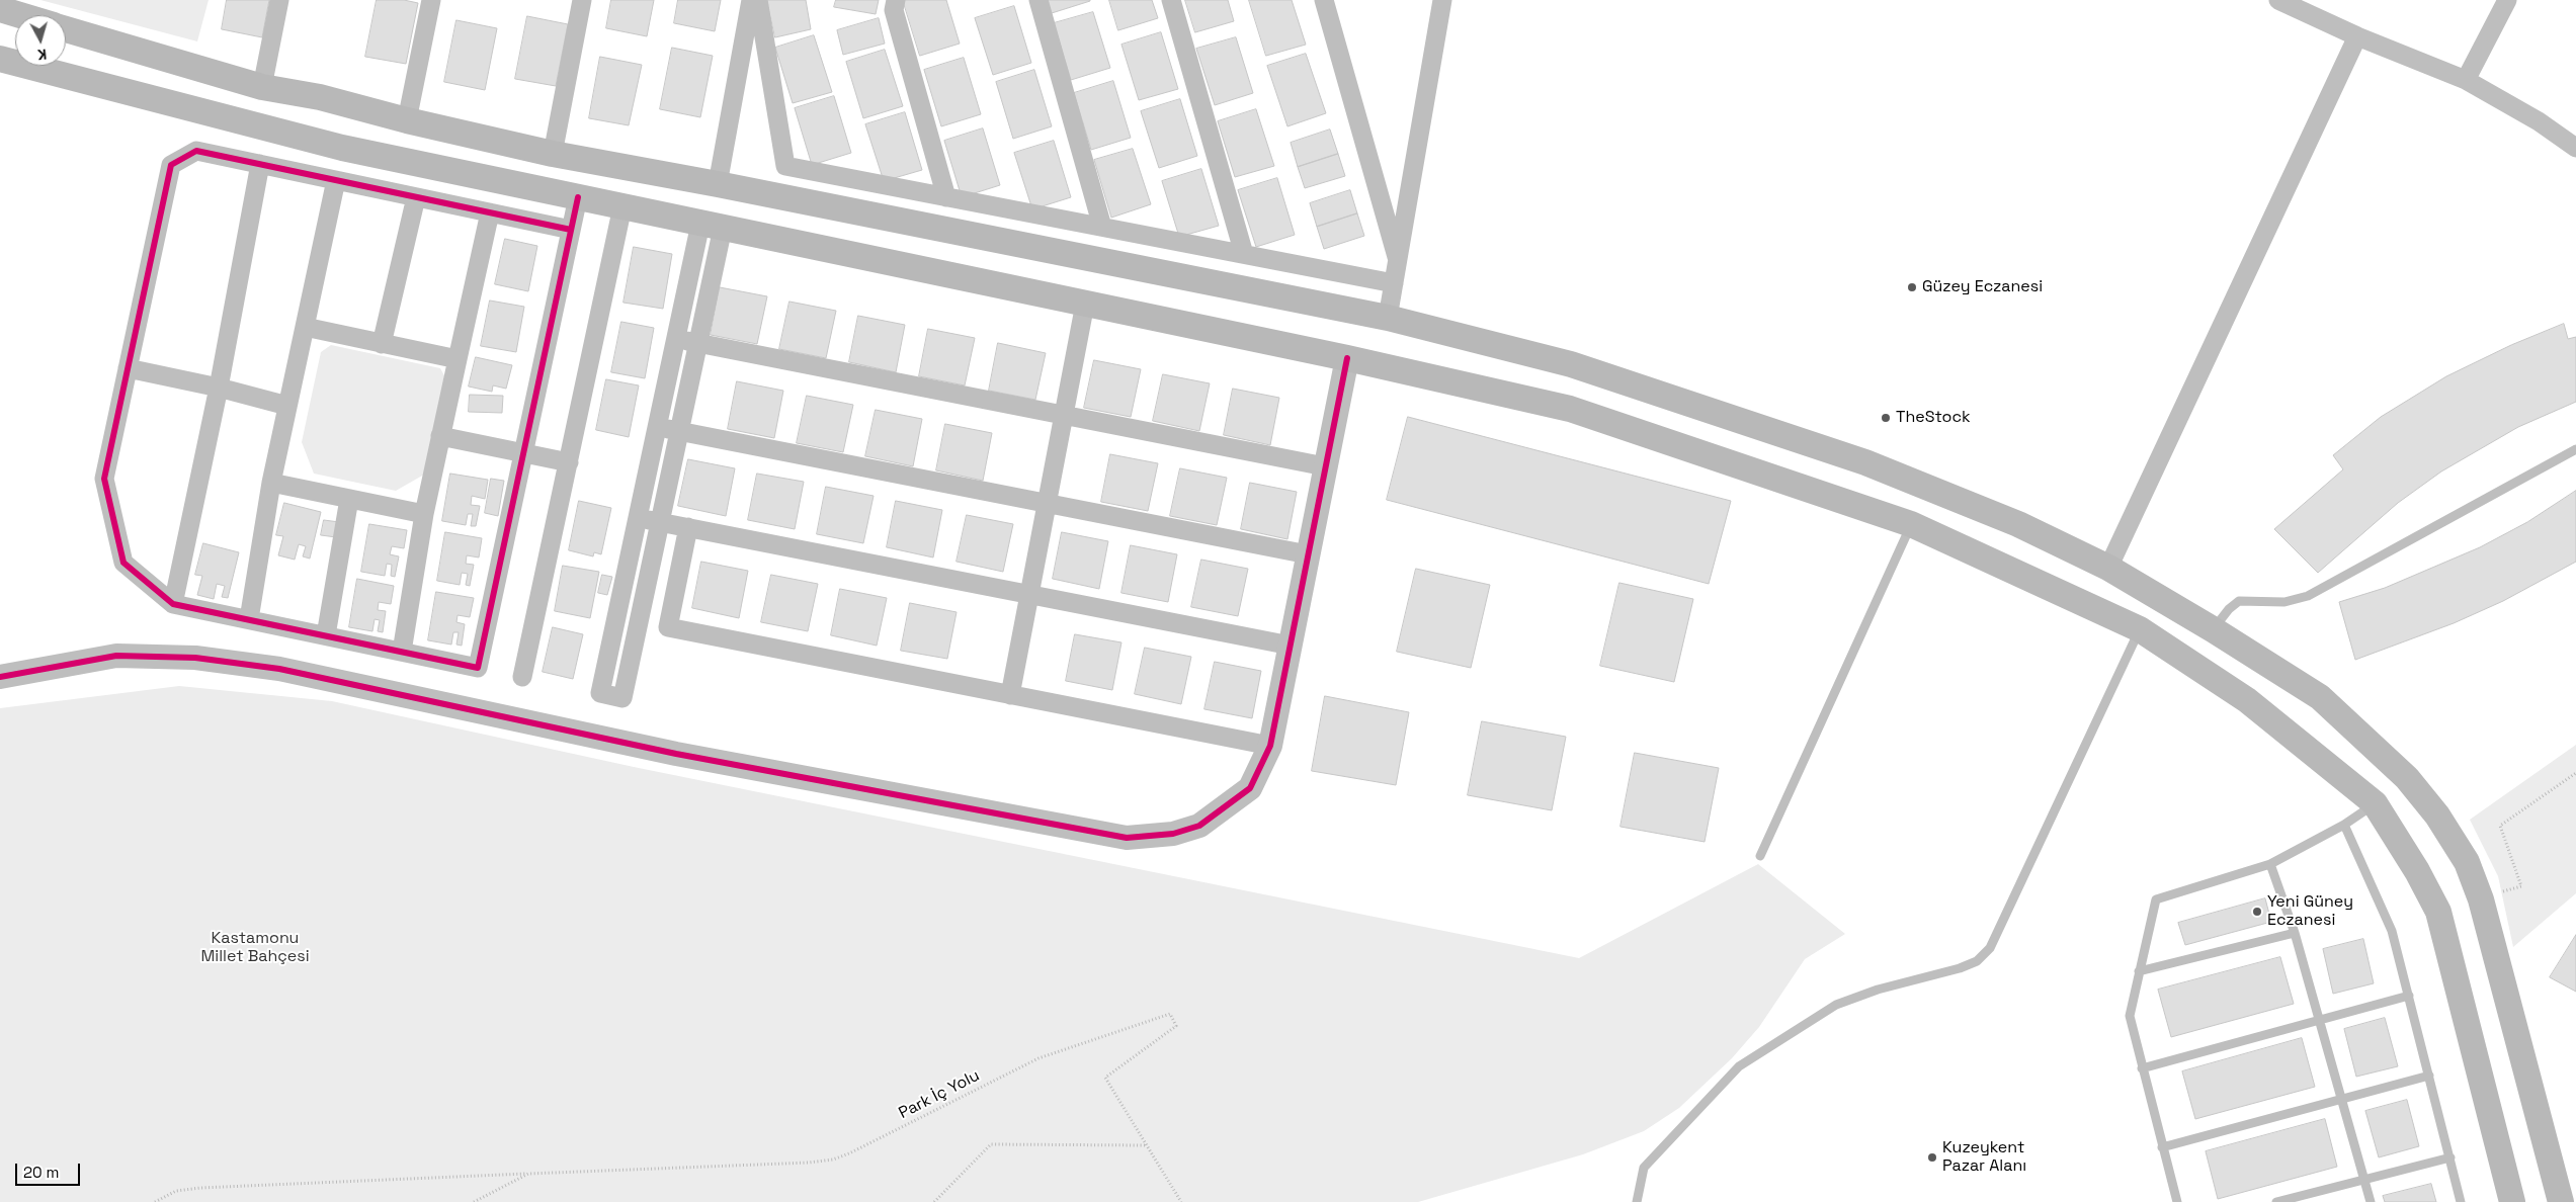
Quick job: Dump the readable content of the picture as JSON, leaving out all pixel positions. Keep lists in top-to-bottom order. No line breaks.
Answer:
{"streets":{"path":["Park İç Yolu"]},"parks":["Kastamonu Millet Bahçesi"],"places":["Güzey Eczanesi","TheStock","Yeni Güney Eczanesi","Kuzeykent Pazar Alanı"],"scale_bar":"20 m","north":"bottom"}
